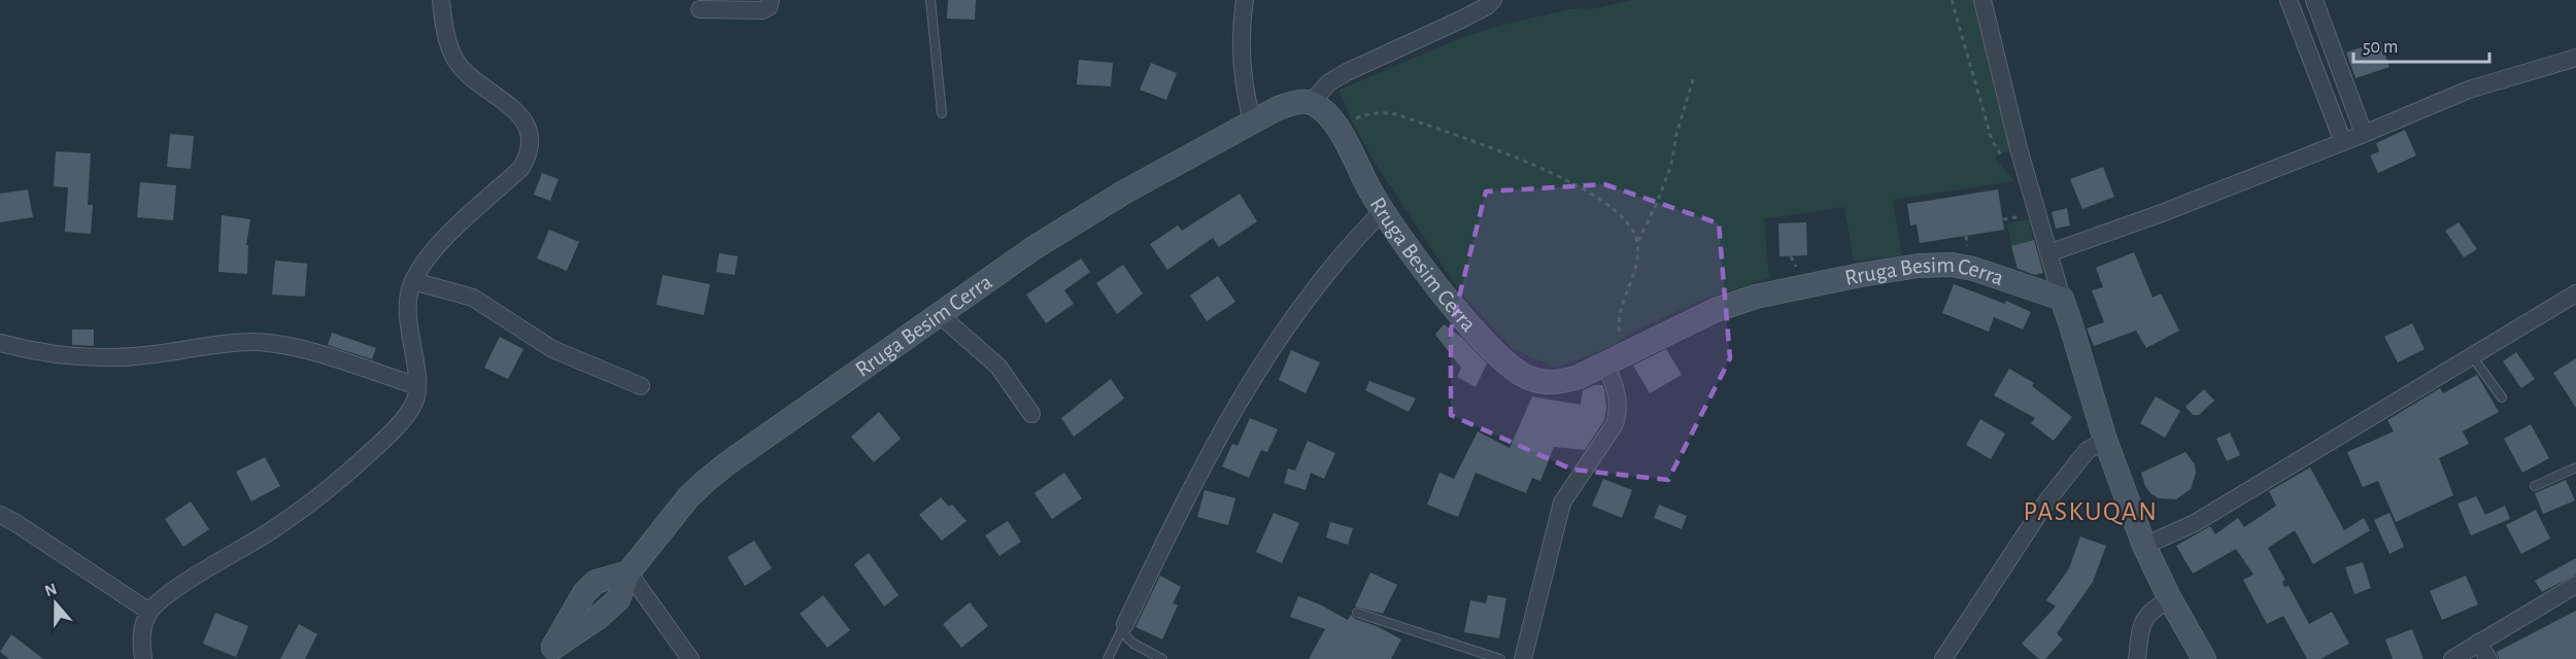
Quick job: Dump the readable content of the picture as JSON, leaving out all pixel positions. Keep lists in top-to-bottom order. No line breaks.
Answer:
{"streets":{"street":["Rruga Besim Cerra"]},"districts":["PASKUQAN"],"scale_bar":"50 m","north":"top"}
